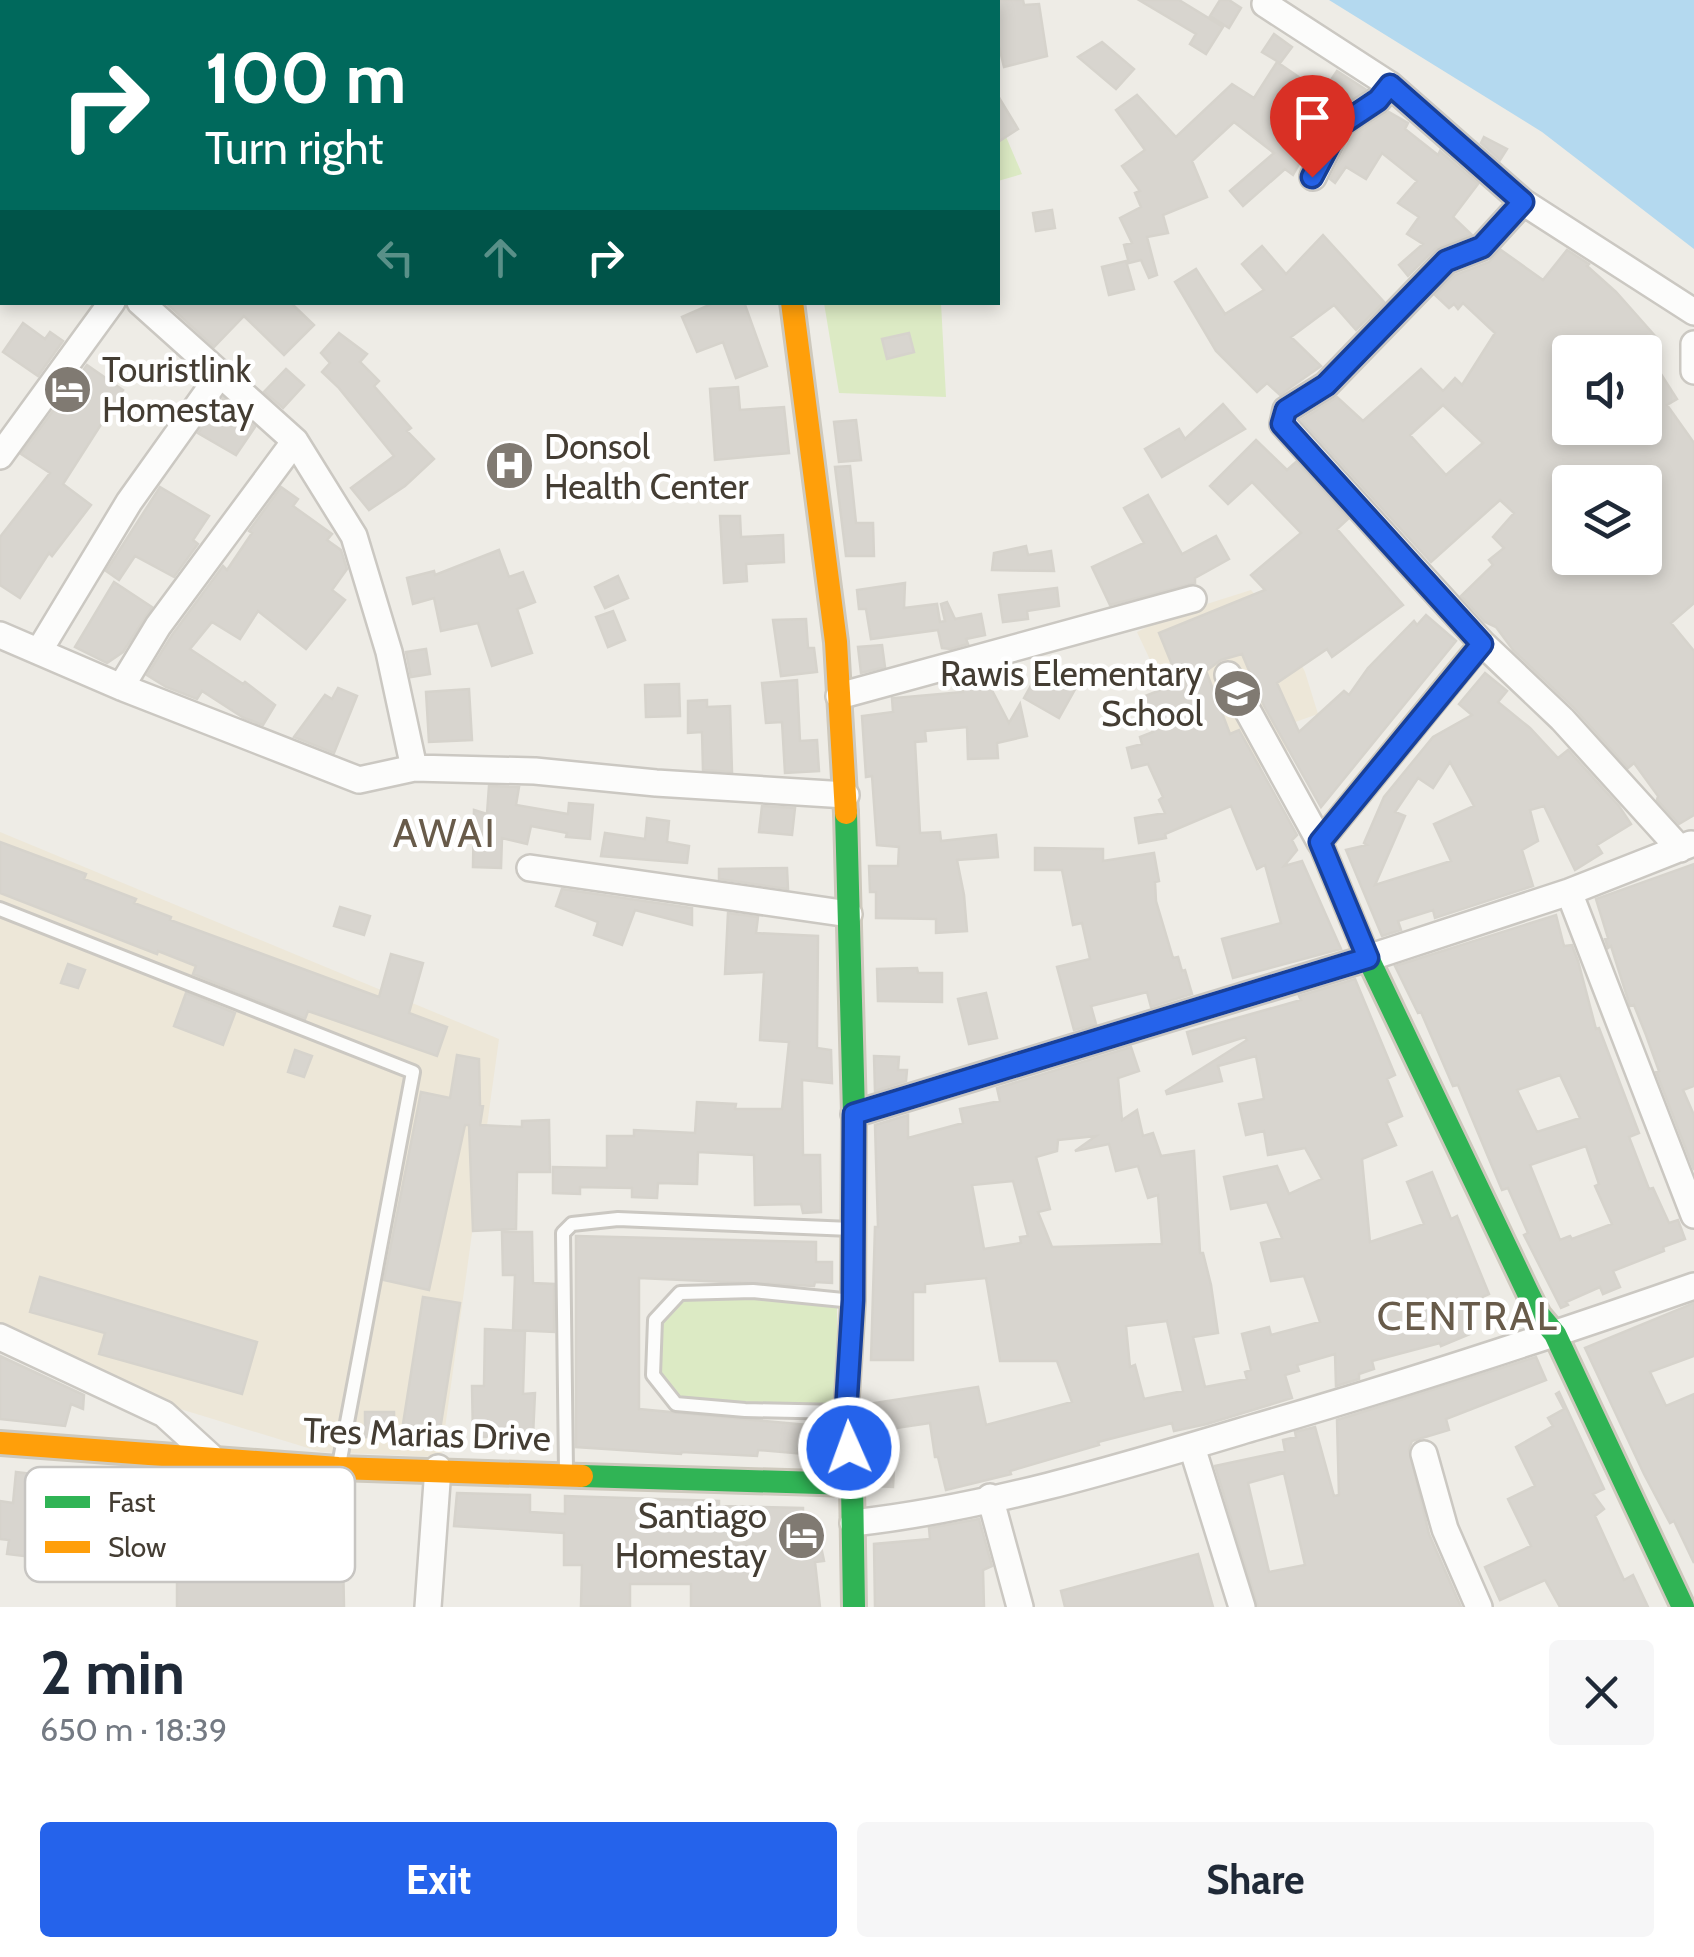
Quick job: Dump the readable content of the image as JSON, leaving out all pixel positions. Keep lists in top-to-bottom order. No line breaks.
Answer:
{"streets":{"main road":["Tres Marias Drive"]},"districts":["AWAI","CENTRAL"],"places":{"hotel":["Touristlink Homestay","Santiago Homestay"],"hospital":["Donsol Health Center"],"school or university":["Rawis Elementary School"]},"legend":["Fast","Slow"],"page":{"turn":["100 m","Turn right"],"heading":["2 min","650 m · 18:39"],"buttons":["Exit","Share"]}}
